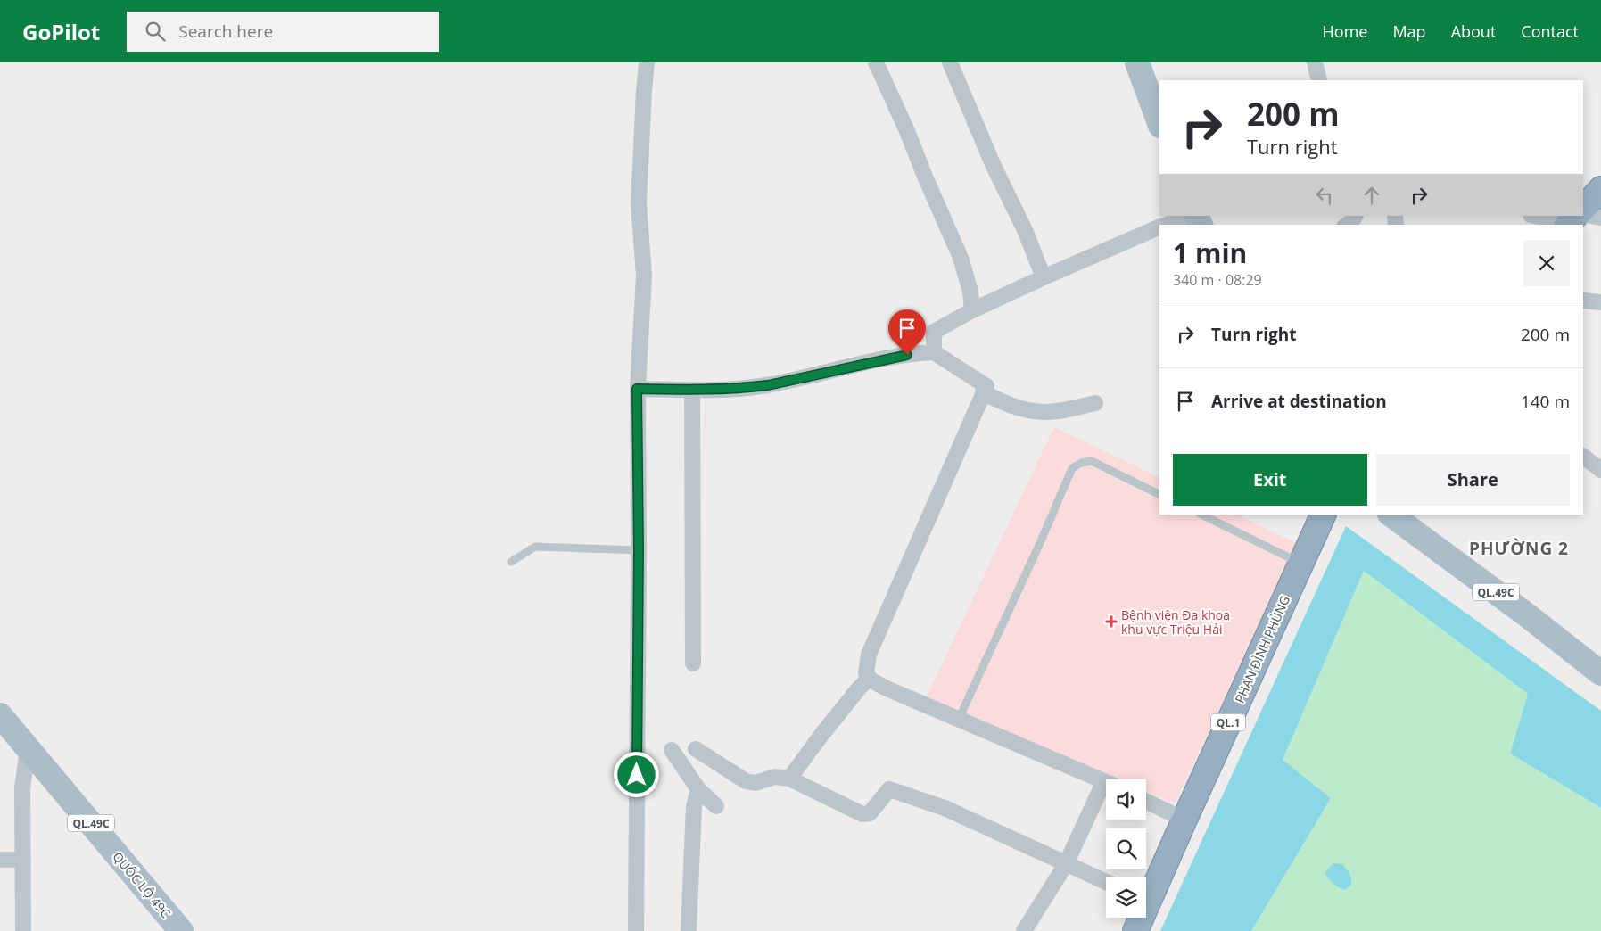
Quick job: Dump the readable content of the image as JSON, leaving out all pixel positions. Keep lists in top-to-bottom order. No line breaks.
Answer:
{"streets":{"highway":["PHAN ĐÌNH PHÙNG","QL.1"],"main road":["QL.49C","QUỐC LỘ 49C"]},"districts":["PHƯỜNG 2"],"places":{"health":["Bệnh viện Đa khoa khu vực Triệu Hải"]},"page":{"header":"GoPilot","search":"Search here","nav":["Home","Map","About","Contact"],"turn":["200 m","Turn right"],"heading":["1 min","340 m · 08:29"],"list":[{"name":"Turn right","value":"200 m"},{"name":"Arrive at destination","value":"140 m"}],"buttons":["Exit","Share"]}}
